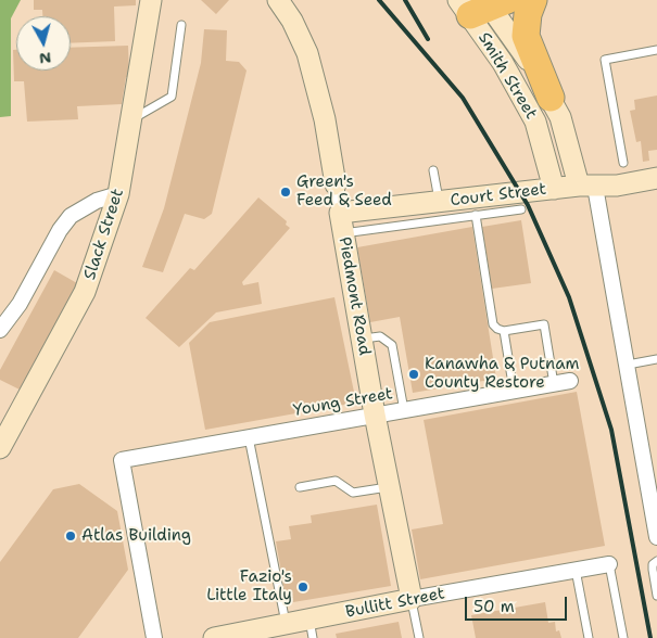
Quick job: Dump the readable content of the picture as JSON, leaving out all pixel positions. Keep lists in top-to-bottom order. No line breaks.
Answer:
{"streets":{"street":["Smith Street","Court Street","Slack Street","Piedmont Road","Young Street","Bullitt Street"]},"crossings":[["Smith Street","Court Street"],["Court Street","Piedmont Road"],["Piedmont Road","Young Street"],["Piedmont Road","Bullitt Street"]],"places":["Green's Feed & Seed","Kanawha & Putnam County Restore","Atlas Building","Fazio's Little Italy"],"scale_bar":"50 m","north":"bottom"}
